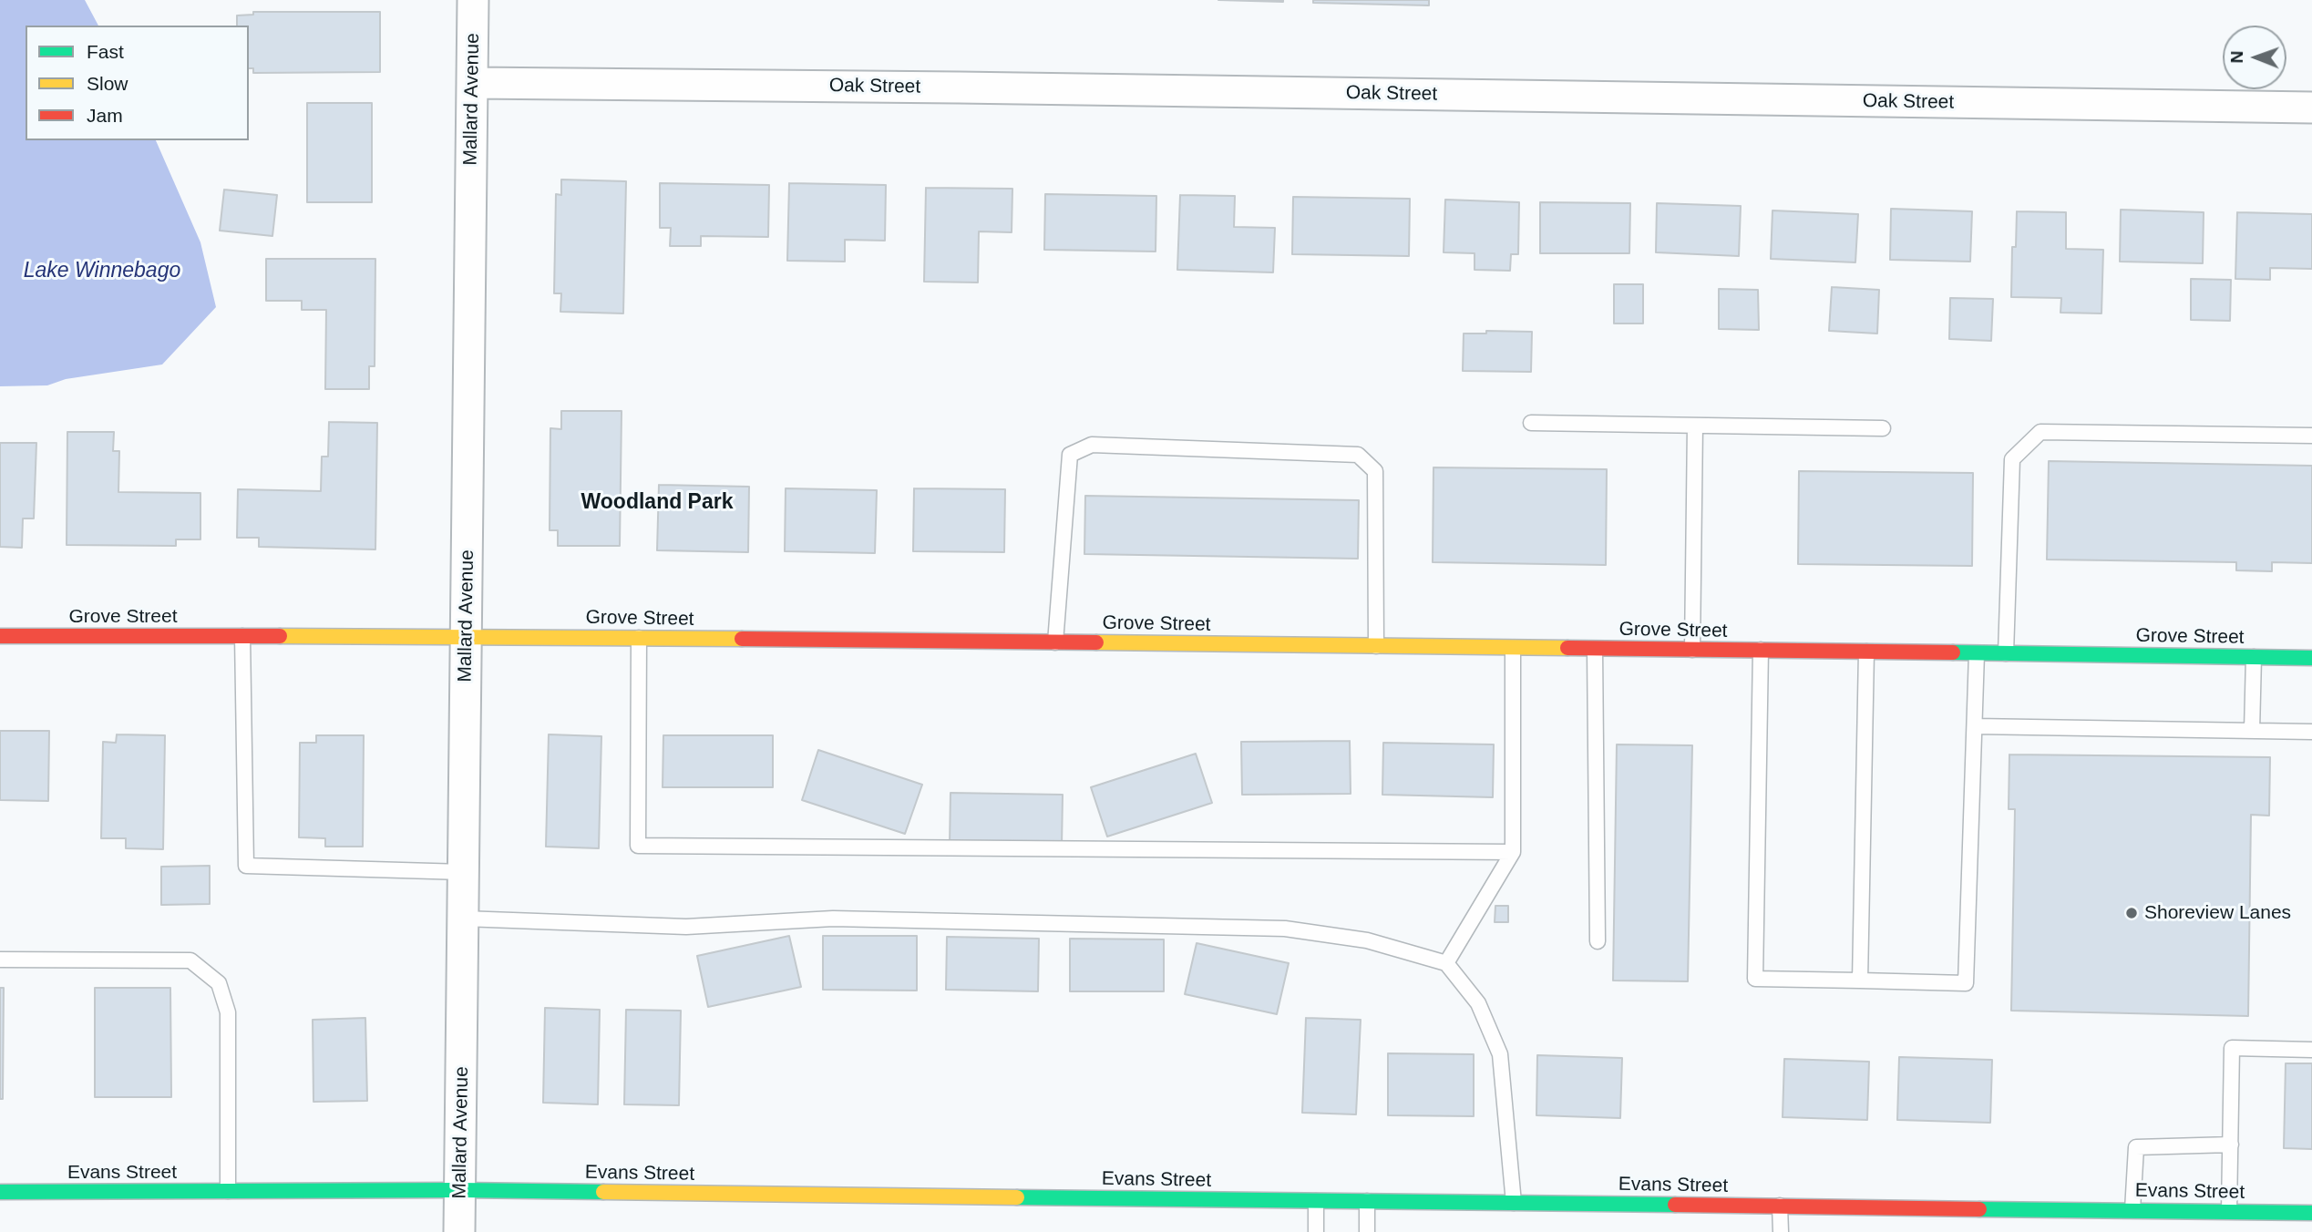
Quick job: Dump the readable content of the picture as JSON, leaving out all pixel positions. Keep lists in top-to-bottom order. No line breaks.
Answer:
{"streets":{"street":["Oak Street","Mallard Avenue","Grove Street","Evans Street"]},"crossings":[["Oak Street","Mallard Avenue"],["Mallard Avenue","Grove Street"],["Mallard Avenue","Evans Street"]],"districts":["Woodland Park"],"water":["Lake Winnebago"],"places":["Shoreview Lanes"],"legend":["Fast","Slow","Jam"],"north":"left"}
